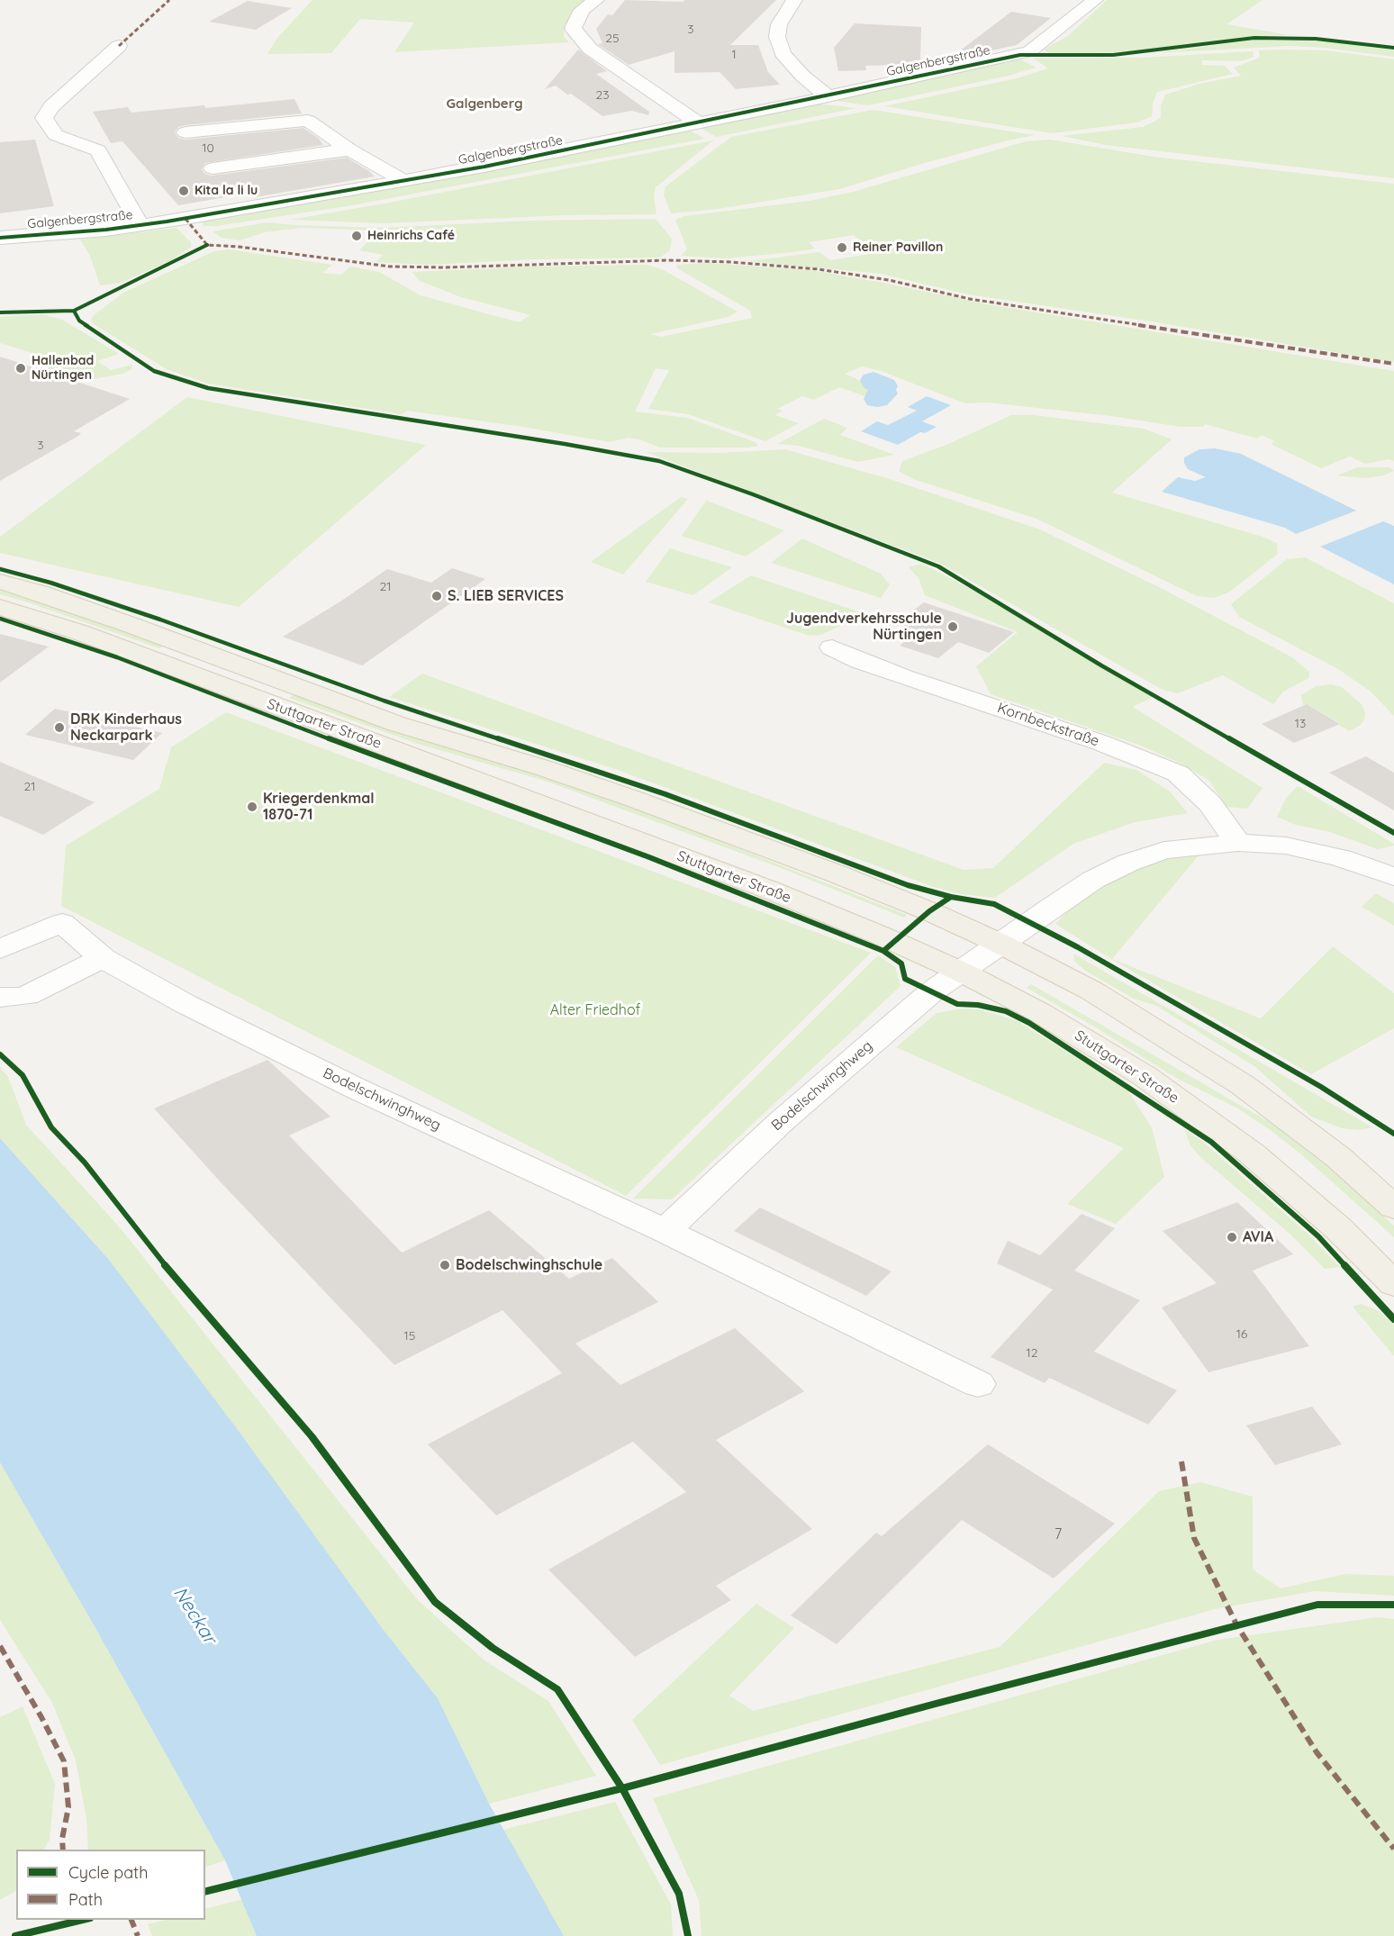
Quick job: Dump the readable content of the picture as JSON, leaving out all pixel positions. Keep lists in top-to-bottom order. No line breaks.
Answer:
{"streets":{"main road":["Stuttgarter Straße"],"street":["Galgenbergstraße","Kornbeckstraße","Bodelschwinghweg"]},"crossings":[["Stuttgarter Straße","Bodelschwinghweg"]],"districts":["Galgenberg"],"water":["Neckar"],"parks":["Alter Friedhof"],"places":["Kita la li lu","Heinrichs Café","Reiner Pavillon","Hallenbad Nürtingen","S. LIEB SERVICES","Jugendverkehrsschule Nürtingen","DRK Kinderhaus Neckarpark","Kriegerdenkmal 1870-71","AVIA","Bodelschwinghschule"],"house_numbers":["3","25","1","23","10","3","21","13","21","16","15","12","7"],"legend":["Cycle path","Path"]}
